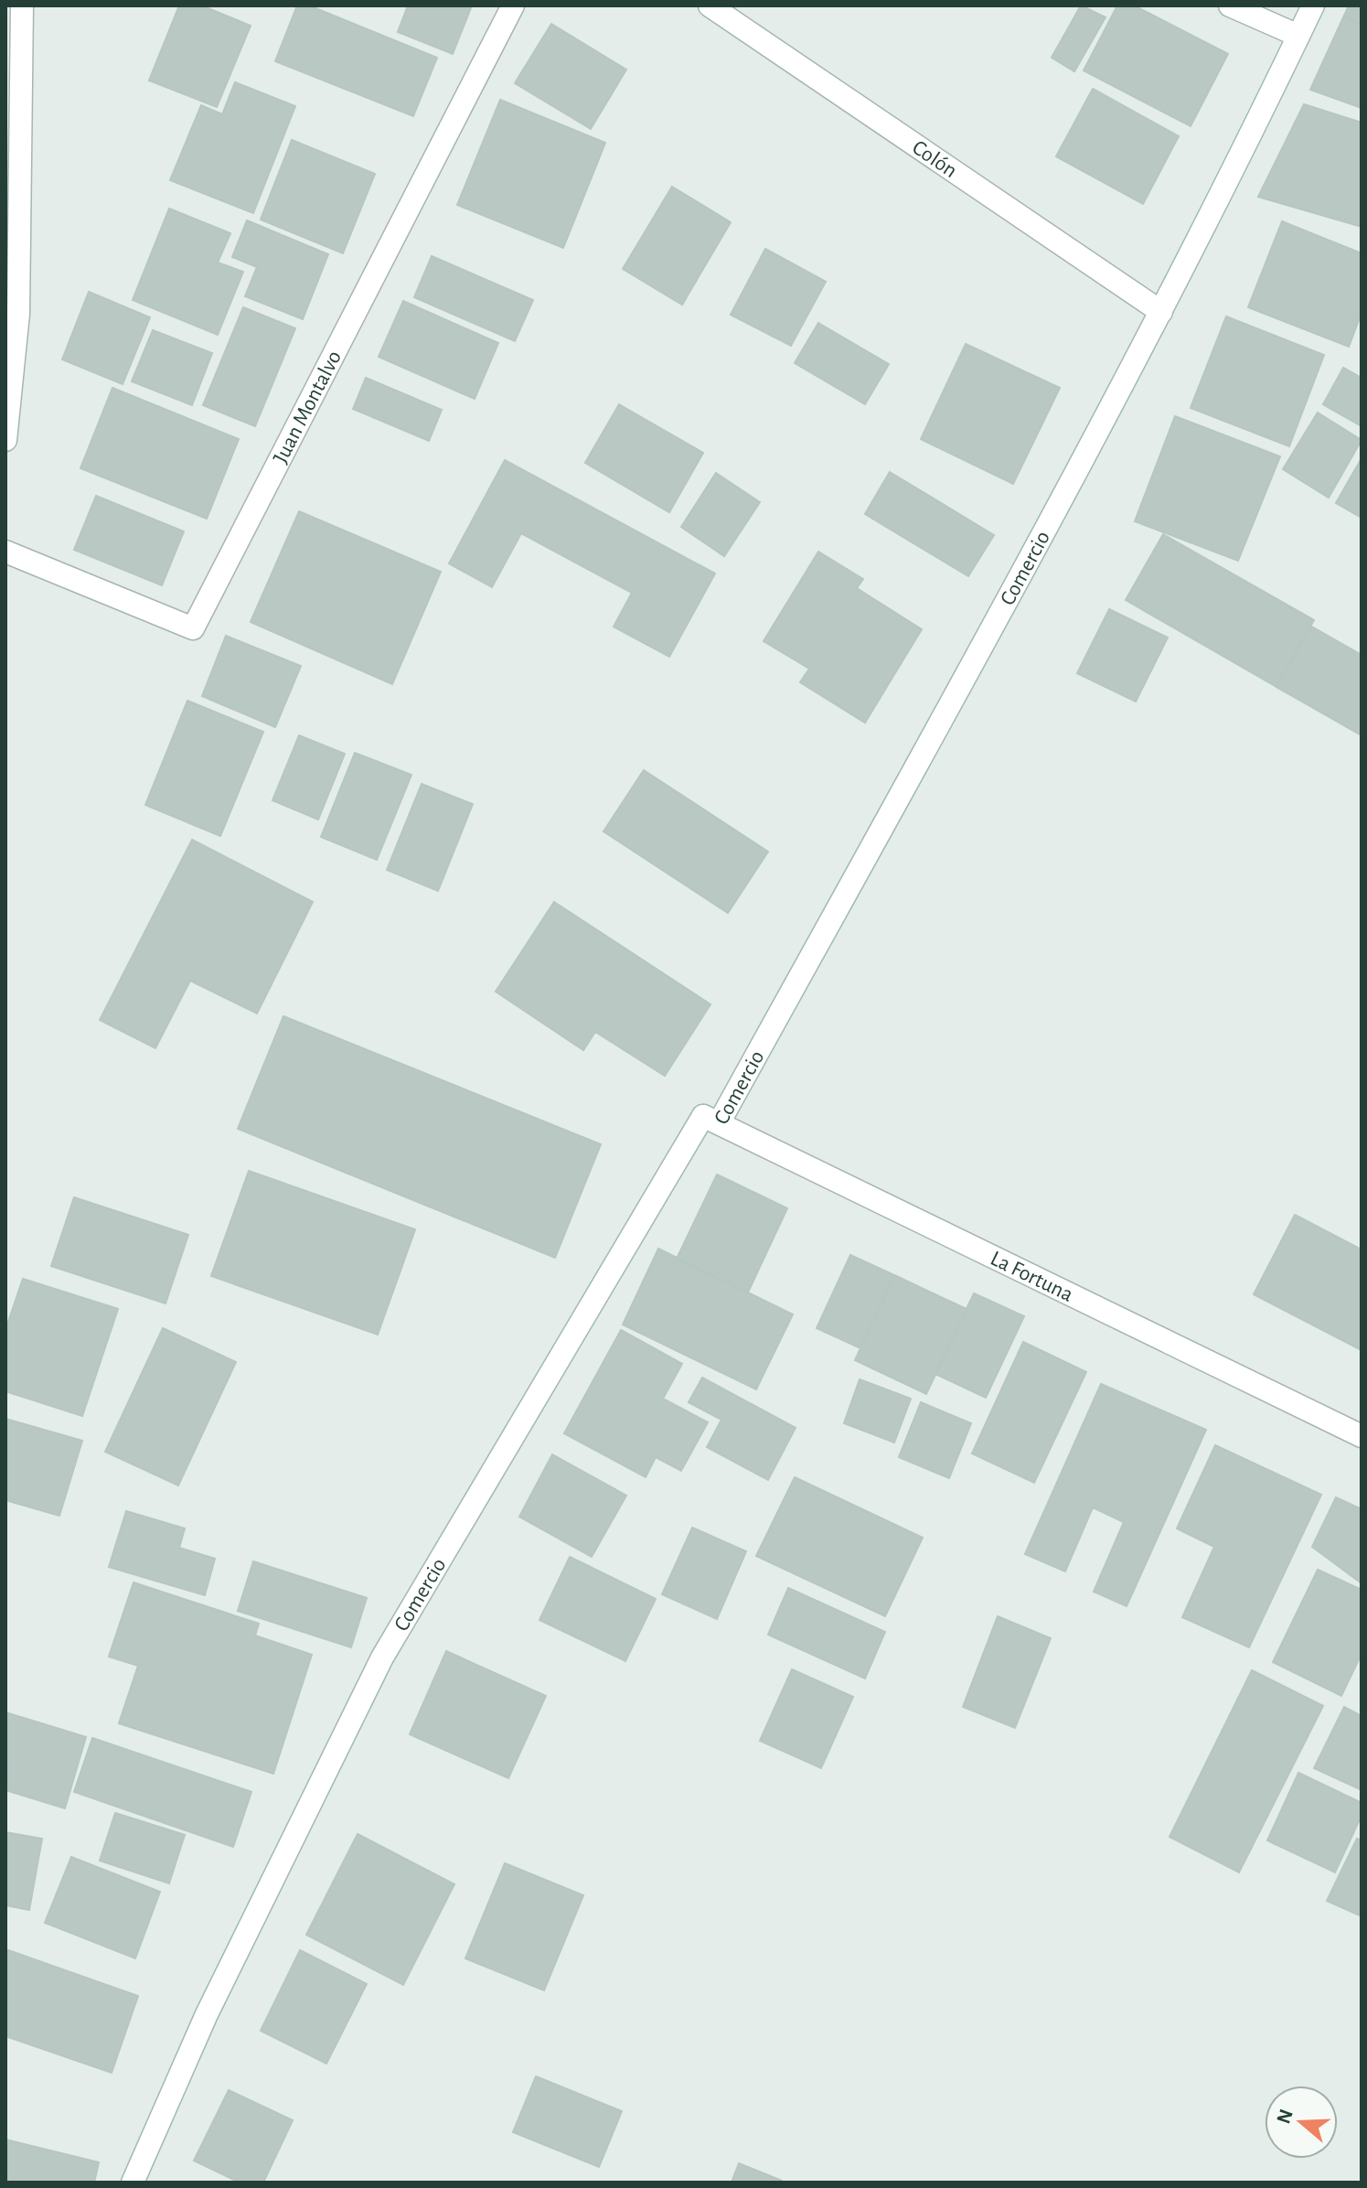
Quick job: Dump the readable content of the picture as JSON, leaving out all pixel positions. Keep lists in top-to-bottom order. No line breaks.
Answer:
{"streets":{"street":["Colón","Juan Montalvo","Comercio","La Fortuna"]},"crossings":[["Colón","Comercio"],["Comercio","La Fortuna"]],"north":"left"}
